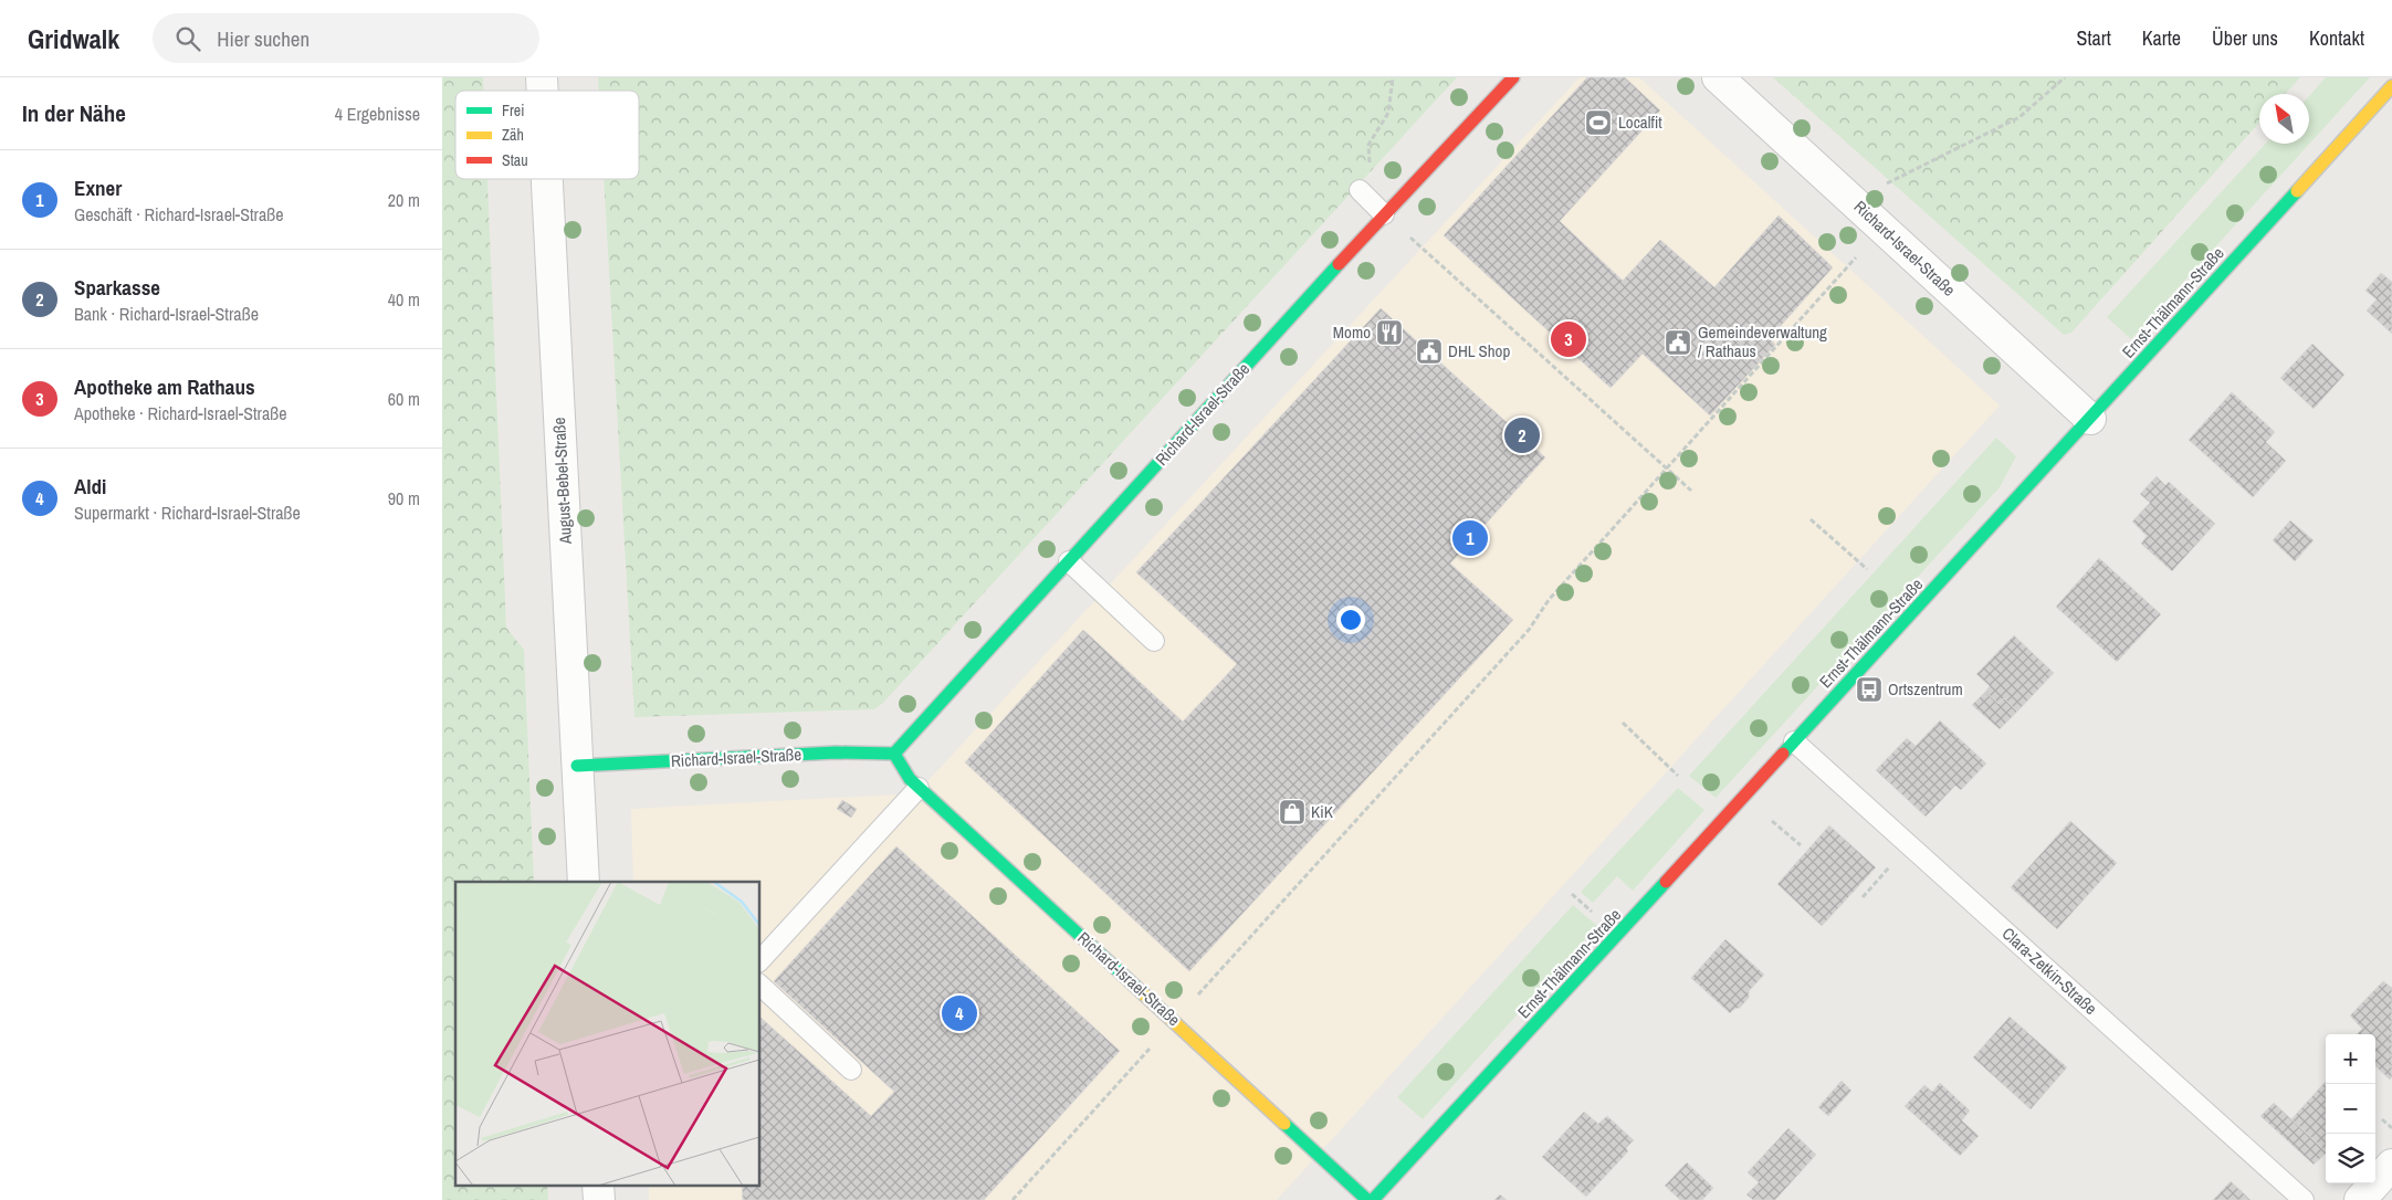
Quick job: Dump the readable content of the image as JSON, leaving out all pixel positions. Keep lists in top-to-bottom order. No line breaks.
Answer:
{"streets":{"street":["Richard-Israel-Straße","Ernst-Thälmann-Straße","August-Bebel-Straße"],"lane":["Clara-Zetkin-Straße"]},"crossings":[["Richard-Israel-Straße","Ernst-Thälmann-Straße"],["Richard-Israel-Straße","August-Bebel-Straße"],["Ernst-Thälmann-Straße","Clara-Zetkin-Straße"]],"places":{"sports":["Localfit"],"restaurant":["Momo"],"public building":["Gemeindeverwaltung / Rathaus","DHL Shop"],"bus stop":["Ortszentrum"],"shop":["KiK"]},"legend":["Frei","Zäh","Stau"],"north":"top left","page":{"header":"Gridwalk","search":"Hier suchen","nav":["Start","Karte","Über uns","Kontakt"],"heading":["In der Nähe","4 Ergebnisse"],"list":[{"mark":"1","name":"Exner","note":"Geschäft · Richard-Israel-Straße","value":"20 m"},{"mark":"2","name":"Sparkasse","note":"Bank · Richard-Israel-Straße","value":"40 m"},{"mark":"3","name":"Apotheke am Rathaus","note":"Apotheke · Richard-Israel-Straße","value":"60 m"},{"mark":"4","name":"Aldi","note":"Supermarkt · Richard-Israel-Straße","value":"90 m"}],"pins":["3","2","1","4"],"map_buttons":["+","−"]}}
